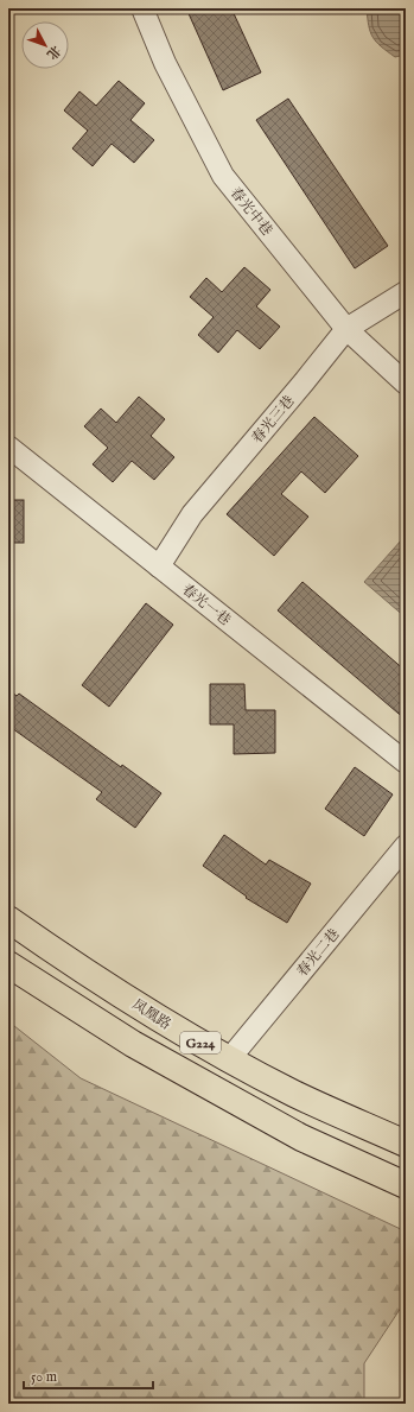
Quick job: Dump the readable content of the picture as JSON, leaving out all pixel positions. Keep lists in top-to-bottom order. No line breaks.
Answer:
{"streets":{"highway":["凤凰路","G224"],"street":["春光中巷","春光三巷","春光一巷","春光二巷"]},"crossings":[["春光中巷","春光三巷"],["春光三巷","春光一巷"],["春光二巷","凤凰路"]],"scale_bar":"50 m","north":"bottom right"}
